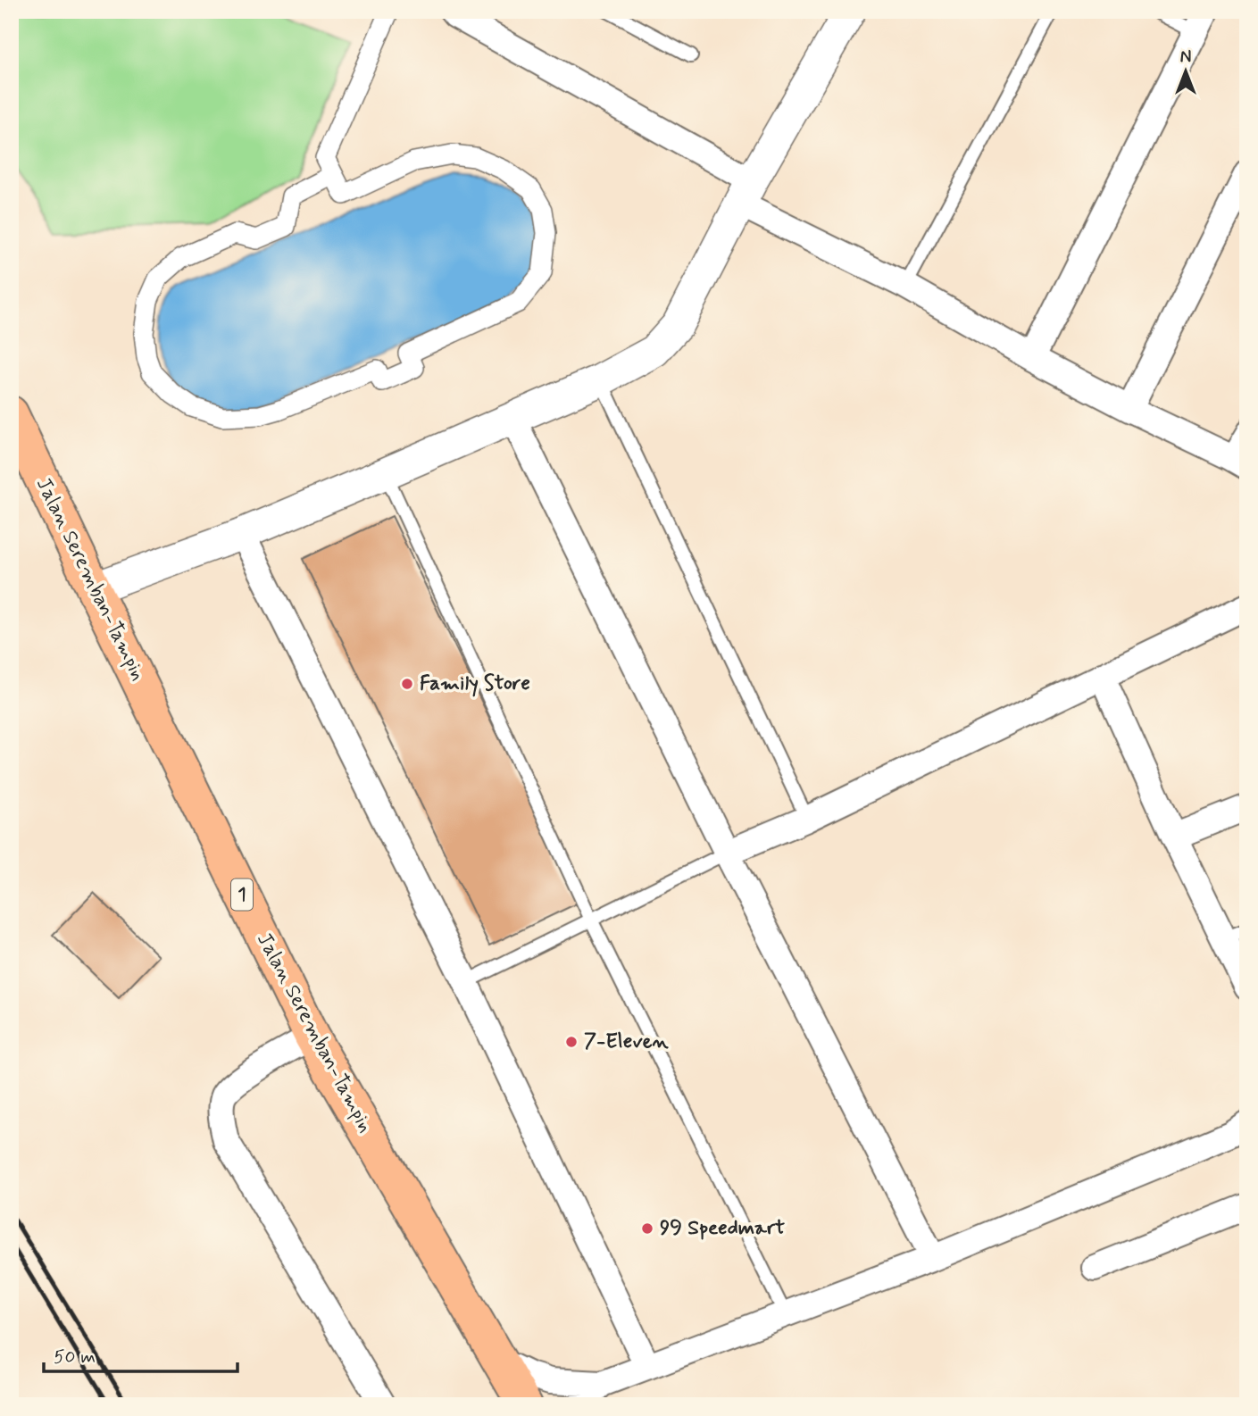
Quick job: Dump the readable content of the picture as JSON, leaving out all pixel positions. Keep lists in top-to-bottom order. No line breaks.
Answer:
{"streets":{"highway":["Jalan Seremban-Tampin","1"]},"places":["Family Store","7-Eleven","99 Speedmart"],"scale_bar":"50 m","north":"top"}
